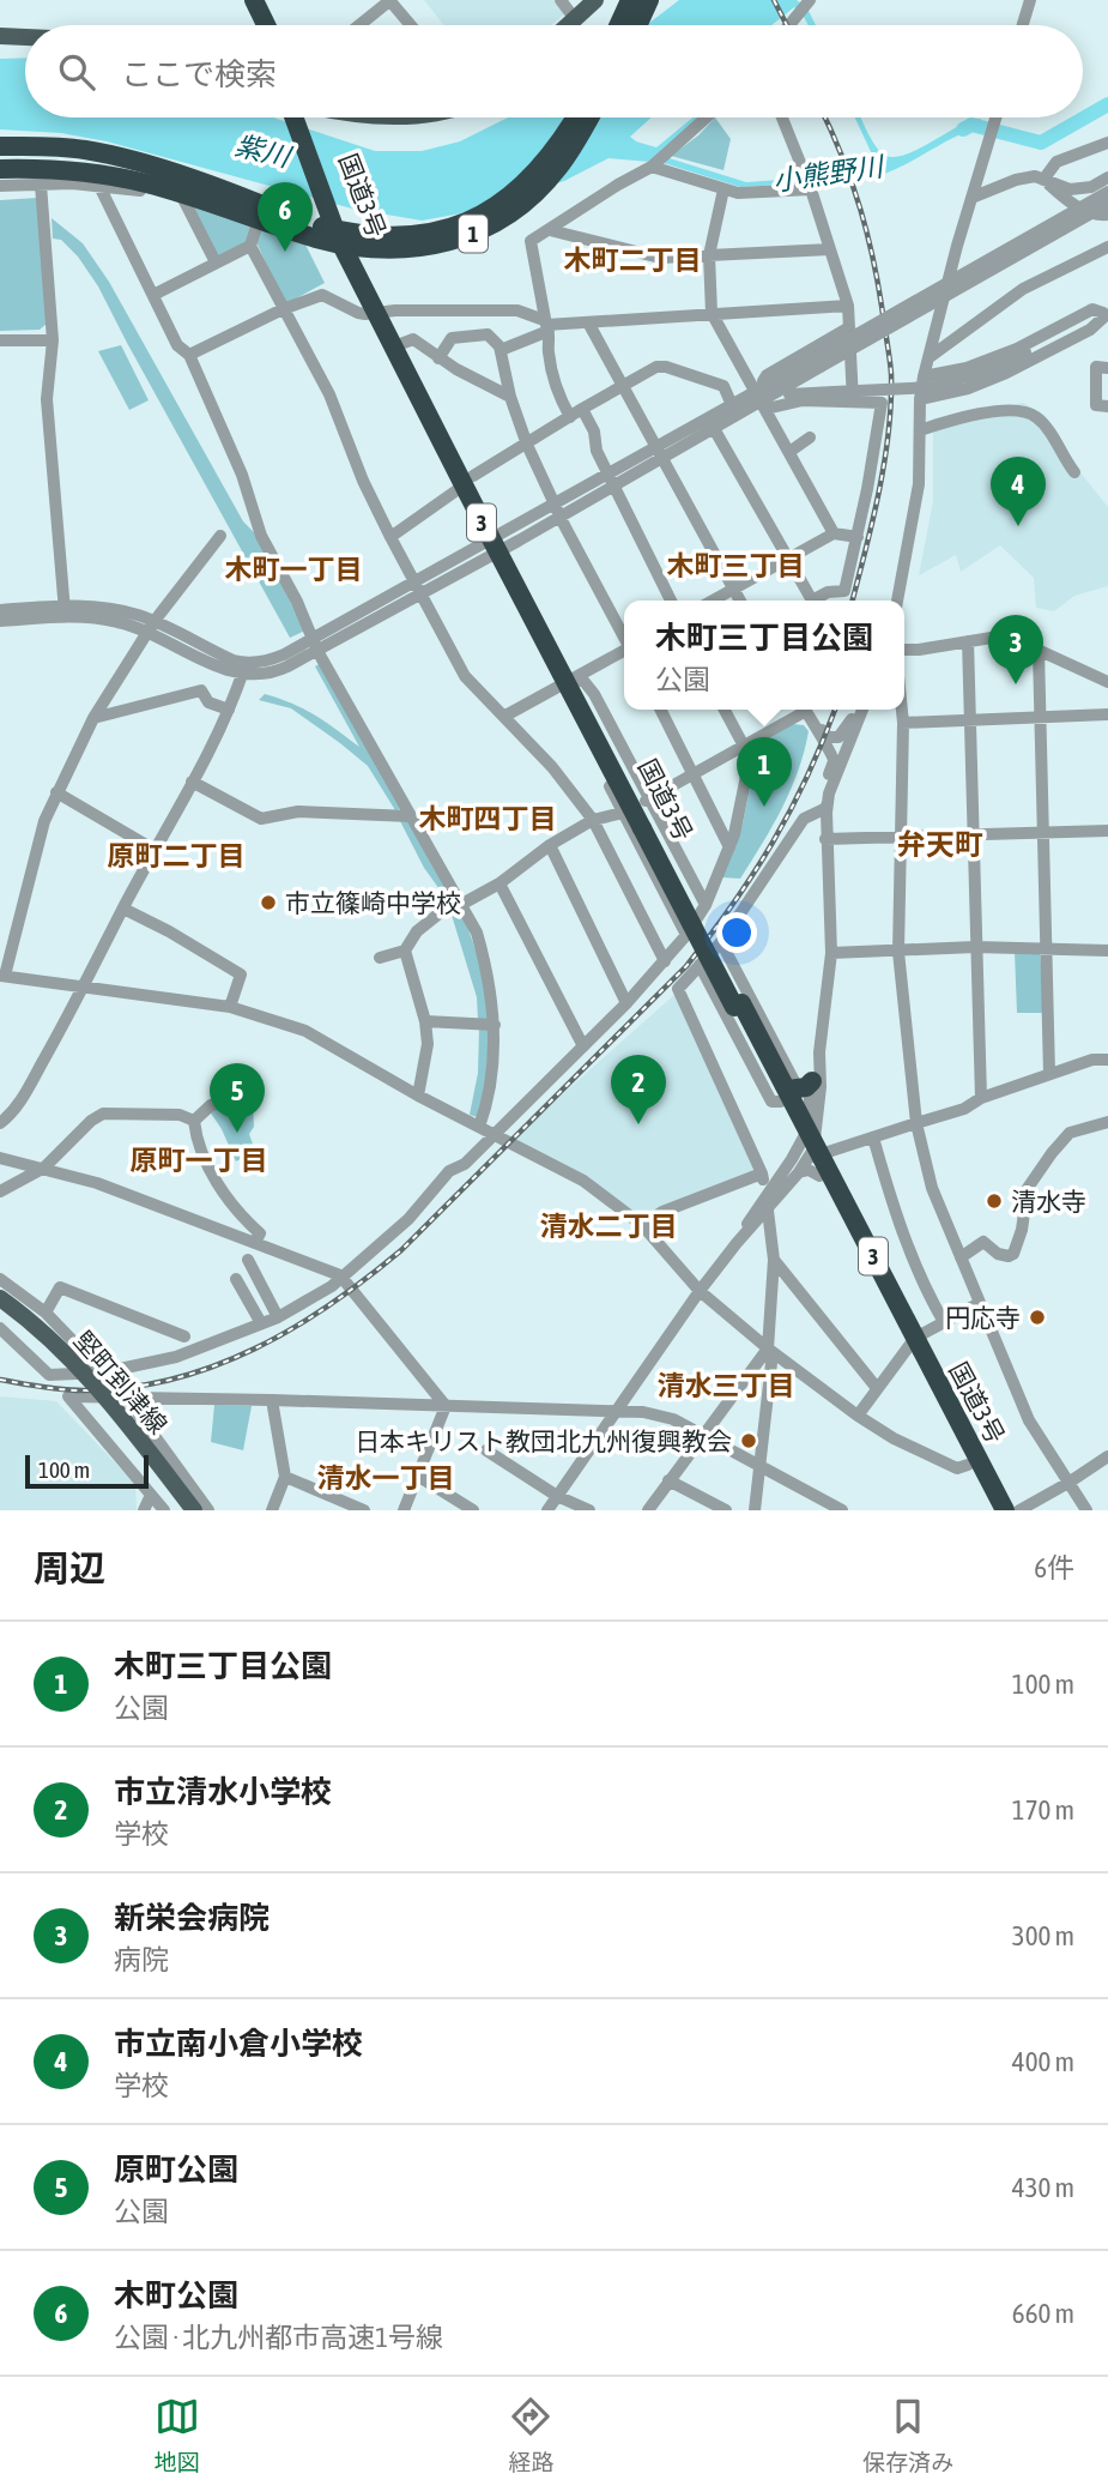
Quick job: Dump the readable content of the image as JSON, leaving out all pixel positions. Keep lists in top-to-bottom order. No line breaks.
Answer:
{"streets":{"highway":["国道3号","1","3"],"main road":["堅町到津線"]},"districts":["木町二丁目","木町三丁目","木町一丁目","木町四丁目","弁天町","原町二丁目","原町一丁目","清水二丁目","清水三丁目","清水一丁目"],"water":["紫川","小熊野川"],"places":["市立篠崎中学校","清水寺","円応寺","日本キリスト教団北九州復興教会"],"scale_bar":"100 m","page":{"search":"ここで検索","pins":["6","4","3","1","2","5"],"popup":["木町三丁目公園","公園"],"scale":"100 m","heading":["周辺","6件"],"list":[{"mark":"1","name":"木町三丁目公園","note":"公園","value":"100 m"},{"mark":"2","name":"市立清水小学校","note":"学校","value":"170 m"},{"mark":"3","name":"新栄会病院","note":"病院","value":"300 m"},{"mark":"4","name":"市立南小倉小学校","note":"学校","value":"400 m"},{"mark":"5","name":"原町公園","note":"公園","value":"430 m"},{"mark":"6","name":"木町公園","note":"公園 · 北九州都市高速1号線","value":"660 m"}],"nav":["地図","経路","保存済み"]}}
